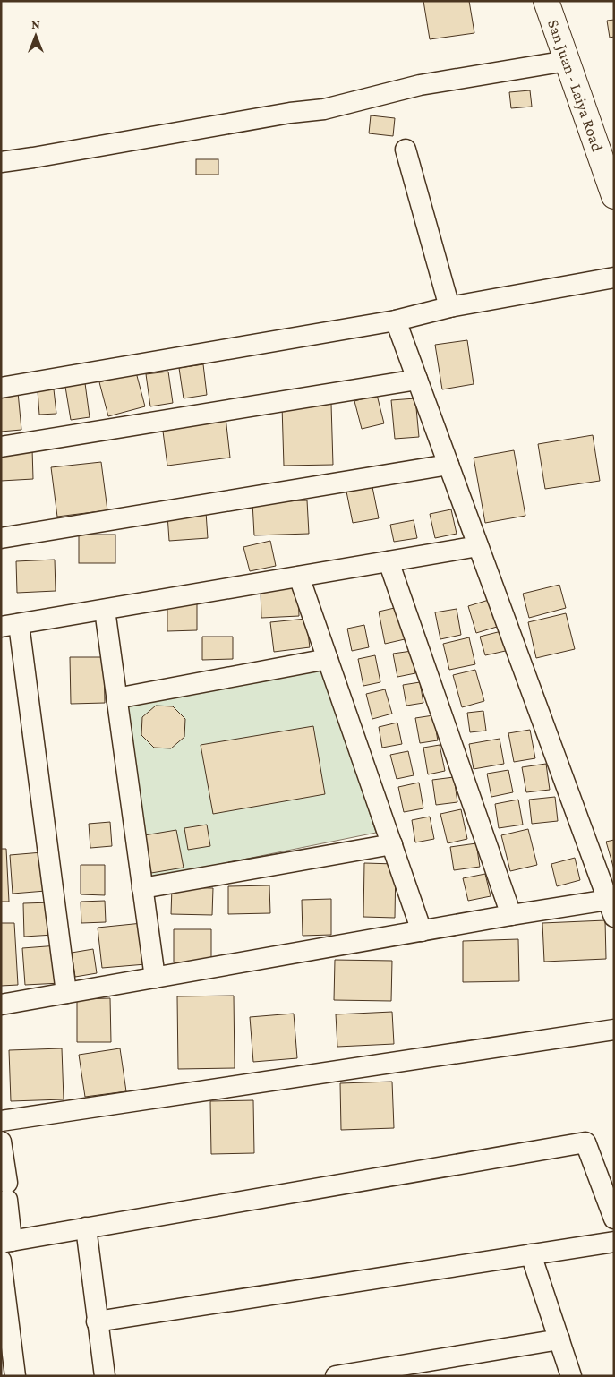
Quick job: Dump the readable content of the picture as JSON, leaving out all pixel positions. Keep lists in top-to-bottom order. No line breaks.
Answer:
{"streets":{"main road":["San Juan - Laiya Road"]},"north":"top"}
